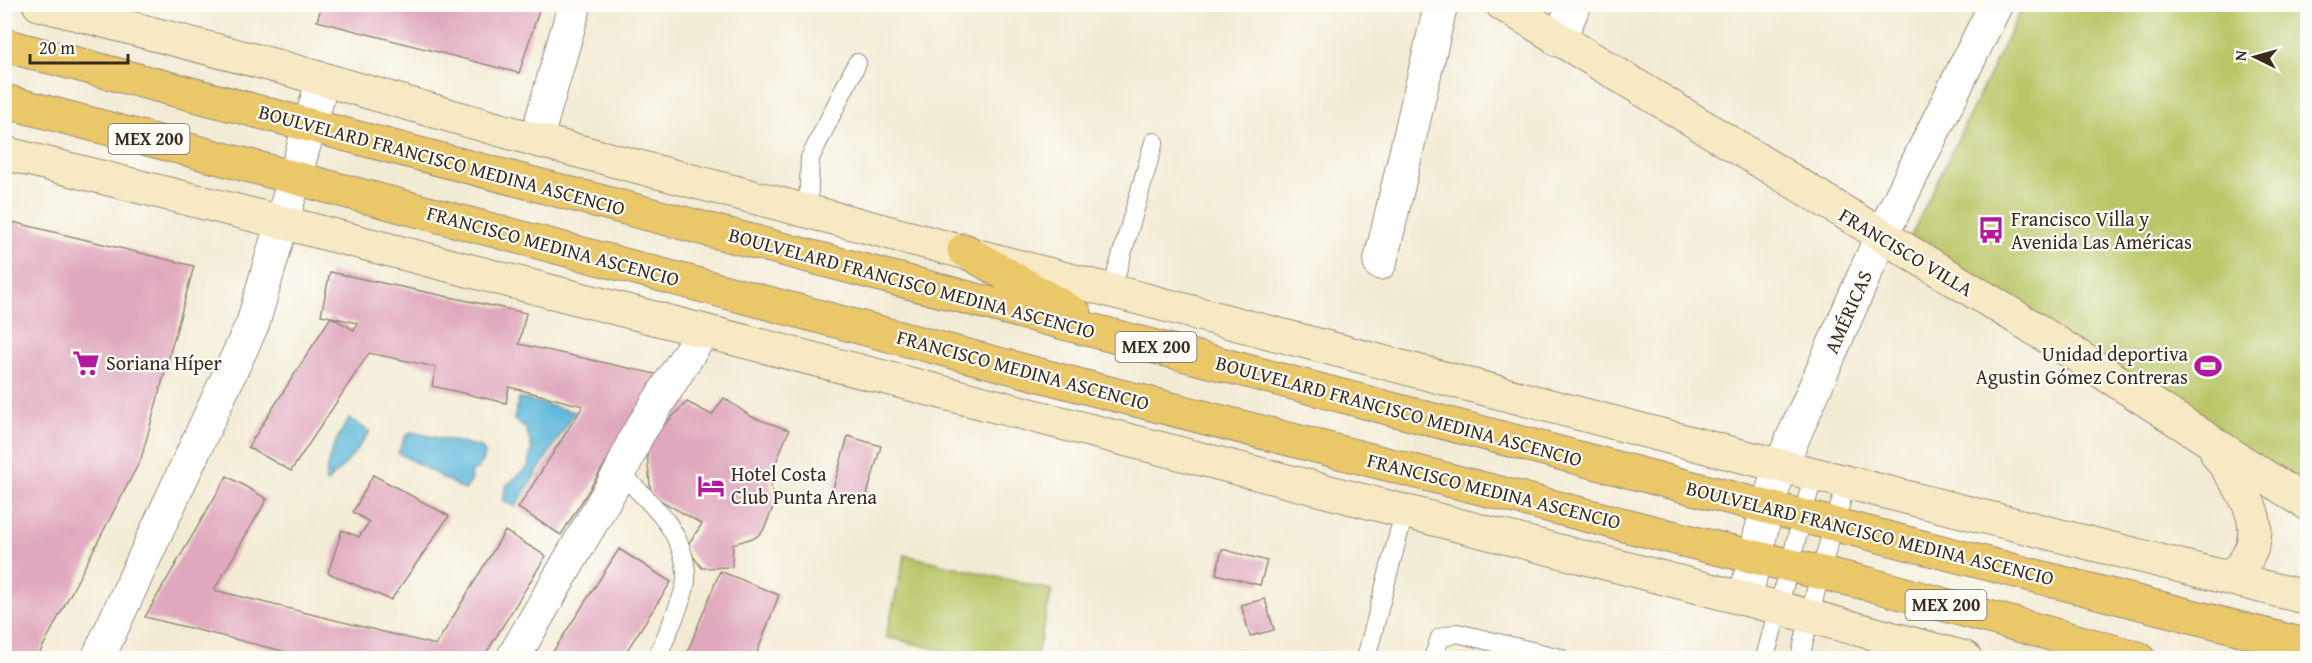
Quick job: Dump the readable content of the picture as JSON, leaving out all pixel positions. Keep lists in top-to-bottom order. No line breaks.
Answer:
{"streets":{"highway":["MEX 200","BOULVELARD FRANCISCO MEDINA ASCENCIO","FRANCISCO MEDINA ASCENCIO"],"street":["FRANCISCO VILLA","AMÉRICAS"]},"crossings":[["MEX 200","FRANCISCO MEDINA ASCENCIO"],["MEX 200","AMÉRICAS"],["BOULVELARD FRANCISCO MEDINA ASCENCIO","AMÉRICAS"],["FRANCISCO MEDINA ASCENCIO","AMÉRICAS"],["FRANCISCO VILLA","AMÉRICAS"]],"places":{"bus stop":["Francisco Villa y Avenida Las Américas"],"supermarket":["Soriana Híper"],"sports":["Unidad deportiva Agustin Gómez Contreras"],"hotel":["Hotel Costa Club Punta Arena"]},"scale_bar":"20 m","north":"left"}
